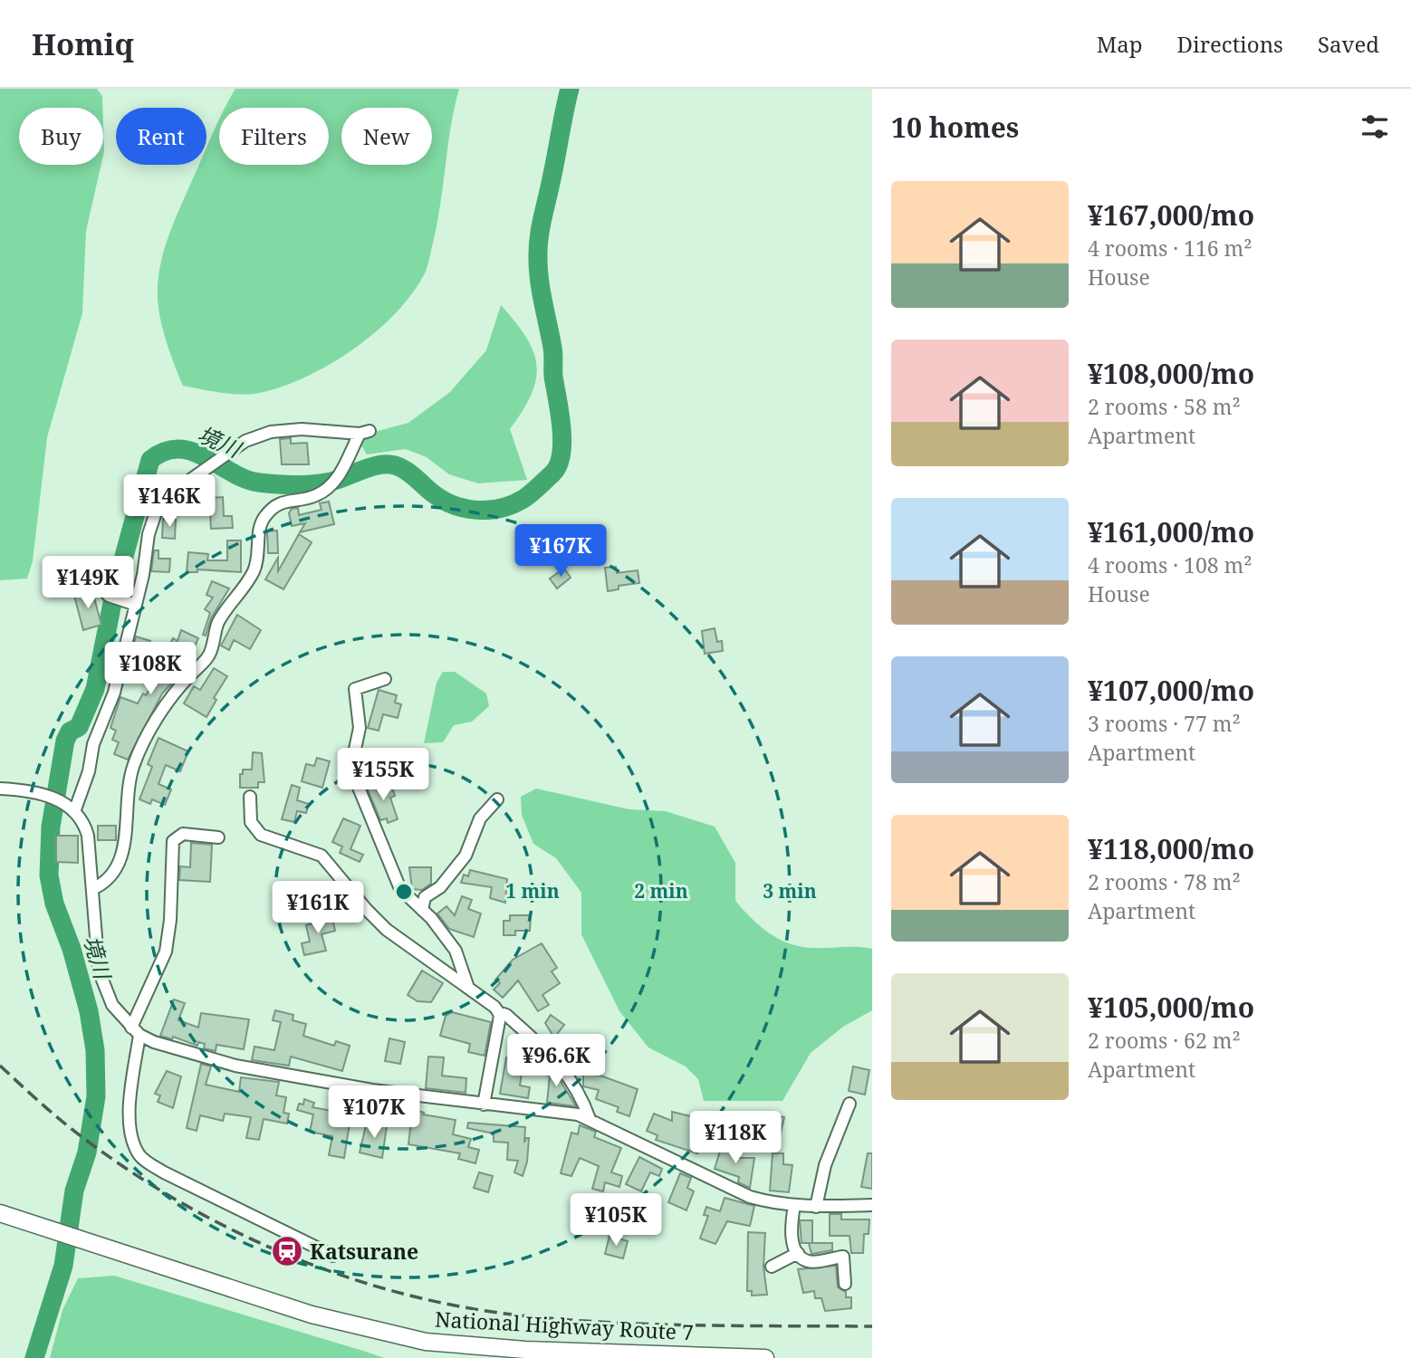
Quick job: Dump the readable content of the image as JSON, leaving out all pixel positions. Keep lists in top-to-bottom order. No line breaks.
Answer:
{"streets":{"highway":["National Highway Route 7"]},"water":["境川"],"places":{"station":["Katsurane"]},"page":{"header":"Homiq","nav":["Map","Directions","Saved"],"heading":"10 homes","chip":["Buy","Rent","Filters","New"],"list":[{"name":"¥167,000/mo","note":"4 rooms · 116 m² · House"},{"name":"¥108,000/mo","note":"2 rooms · 58 m² · Apartment"},{"name":"¥161,000/mo","note":"4 rooms · 108 m² · House"},{"name":"¥107,000/mo","note":"3 rooms · 77 m² · Apartment"},{"name":"¥118,000/mo","note":"2 rooms · 78 m² · Apartment"},{"name":"¥105,000/mo","note":"2 rooms · 62 m² · Apartment"}],"price":["¥146K","¥167K","¥149K","¥108K","¥155K","¥161K","¥96.6K","¥107K","¥118K","¥105K"]},"rings":["1 min","2 min","3 min"]}
